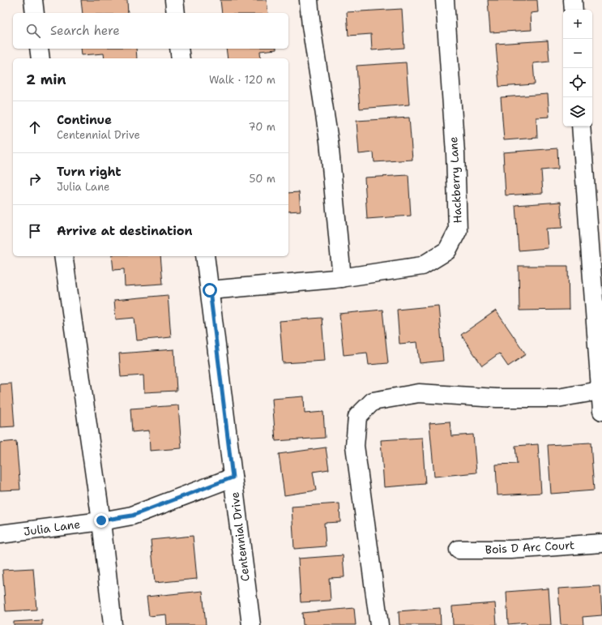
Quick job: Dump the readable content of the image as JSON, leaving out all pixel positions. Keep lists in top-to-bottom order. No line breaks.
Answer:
{"streets":{"street":["Hackberry Lane","Julia Lane","Centennial Drive","Bois D Arc Court"]},"crossings":[["Hackberry Lane","Centennial Drive"],["Julia Lane","Centennial Drive"]],"page":{"map_buttons":["+","−"],"search":"Search here","heading":["2 min","Walk · 120 m"],"list":[["Continue","Centennial Drive","70 m"],["Turn right","Julia Lane","50 m"],"Arrive at destination"]}}
